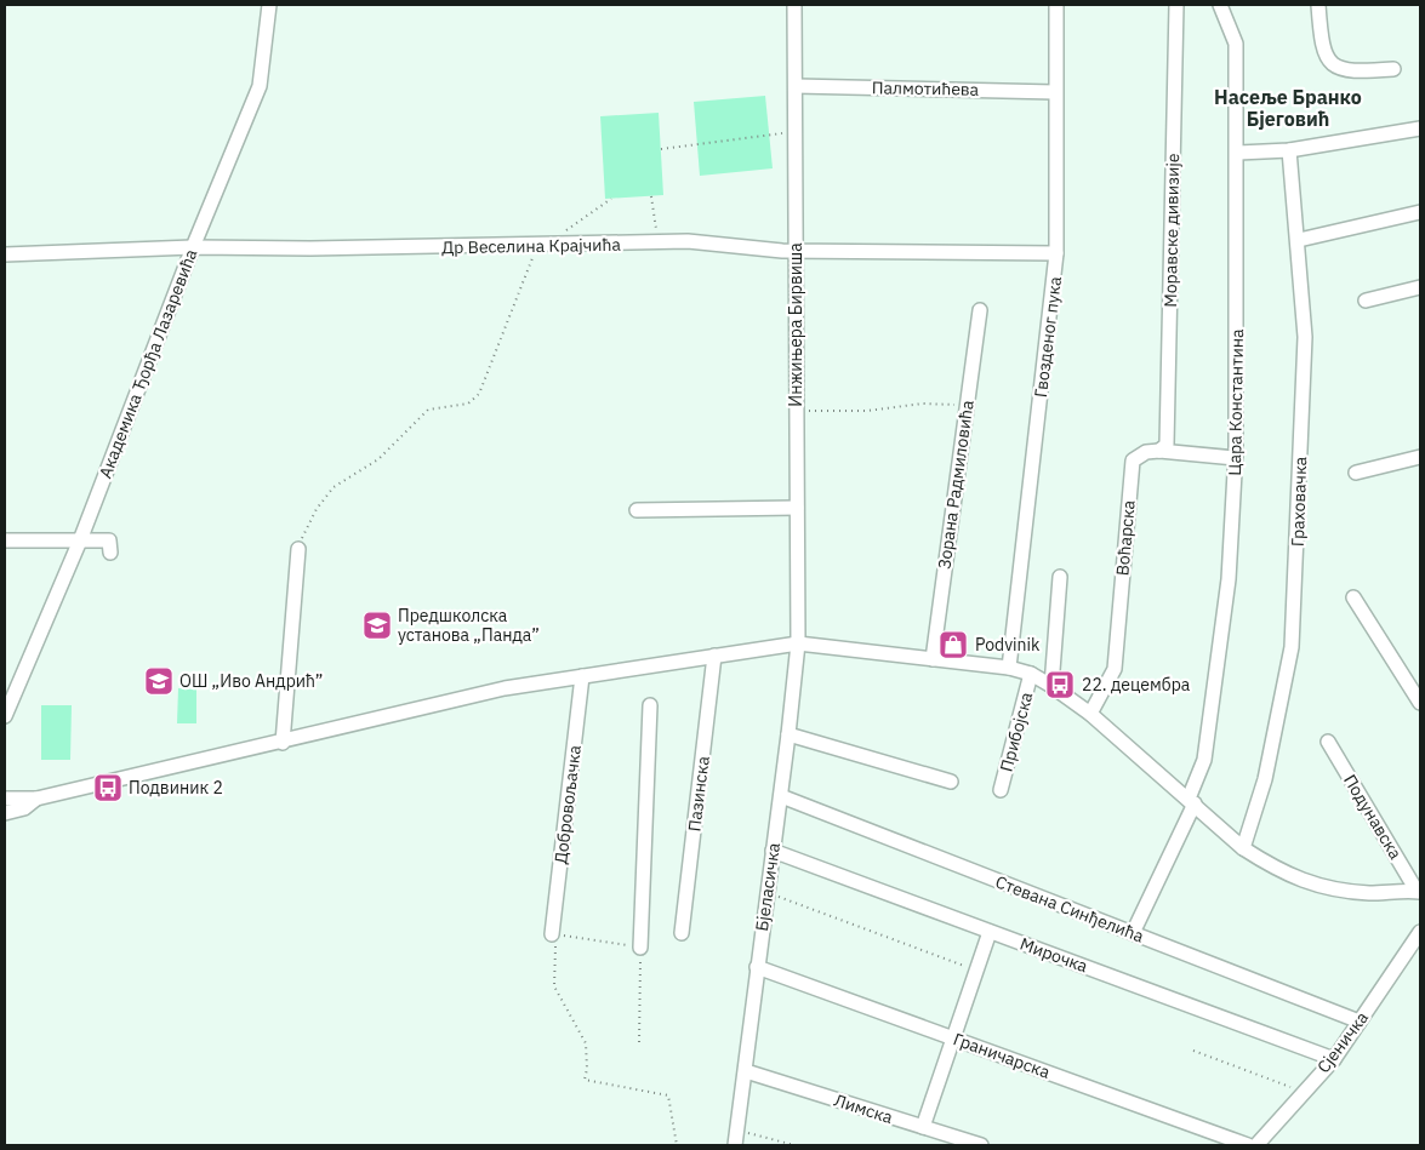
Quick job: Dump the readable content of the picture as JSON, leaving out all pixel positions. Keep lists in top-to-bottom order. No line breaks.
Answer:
{"streets":{"street":["Палмотићева","Моравске дивизије","Др Веселина Крајчића","Инжињера Бирвиша","Гвозденог пука","Академика Ђорђа Лазаревића","Цара Константина","Зорана Радмиловића","Граховачка","Воћарска","Прибојска","Пазинска","Добровољачка","Подунавска","Бјеласичка","Стевана Синђелића","Мирочка","Сјеничка","Граничарска","Лимска"]},"crossings":[["Палмотићева","Инжињера Бирвиша"],["Палмотићева","Гвозденог пука"],["Моравске дивизије","Воћарска"],["Др Веселина Крајчића","Инжињера Бирвиша"],["Др Веселина Крајчића","Гвозденог пука"],["Др Веселина Крајчића","Академика Ђорђа Лазаревића"],["Инжињера Бирвиша","Бјеласичка"],["Цара Константина","Воћарска"],["Цара Константина","Стевана Синђелића"],["Бјеласичка","Стевана Синђелића"],["Бјеласичка","Мирочка"],["Бјеласичка","Граничарска"],["Бјеласичка","Лимска"],["Стевана Синђелића","Сјеничка"],["Мирочка","Сјеничка"]],"districts":["Насеље Бранко Бјеговић"],"places":{"school or university":["Предшколска установа „Панда”","ОШ „Иво Андрић”"],"shop":["Podvinik"],"bus stop":["22. децембра","Подвиник 2"]}}
